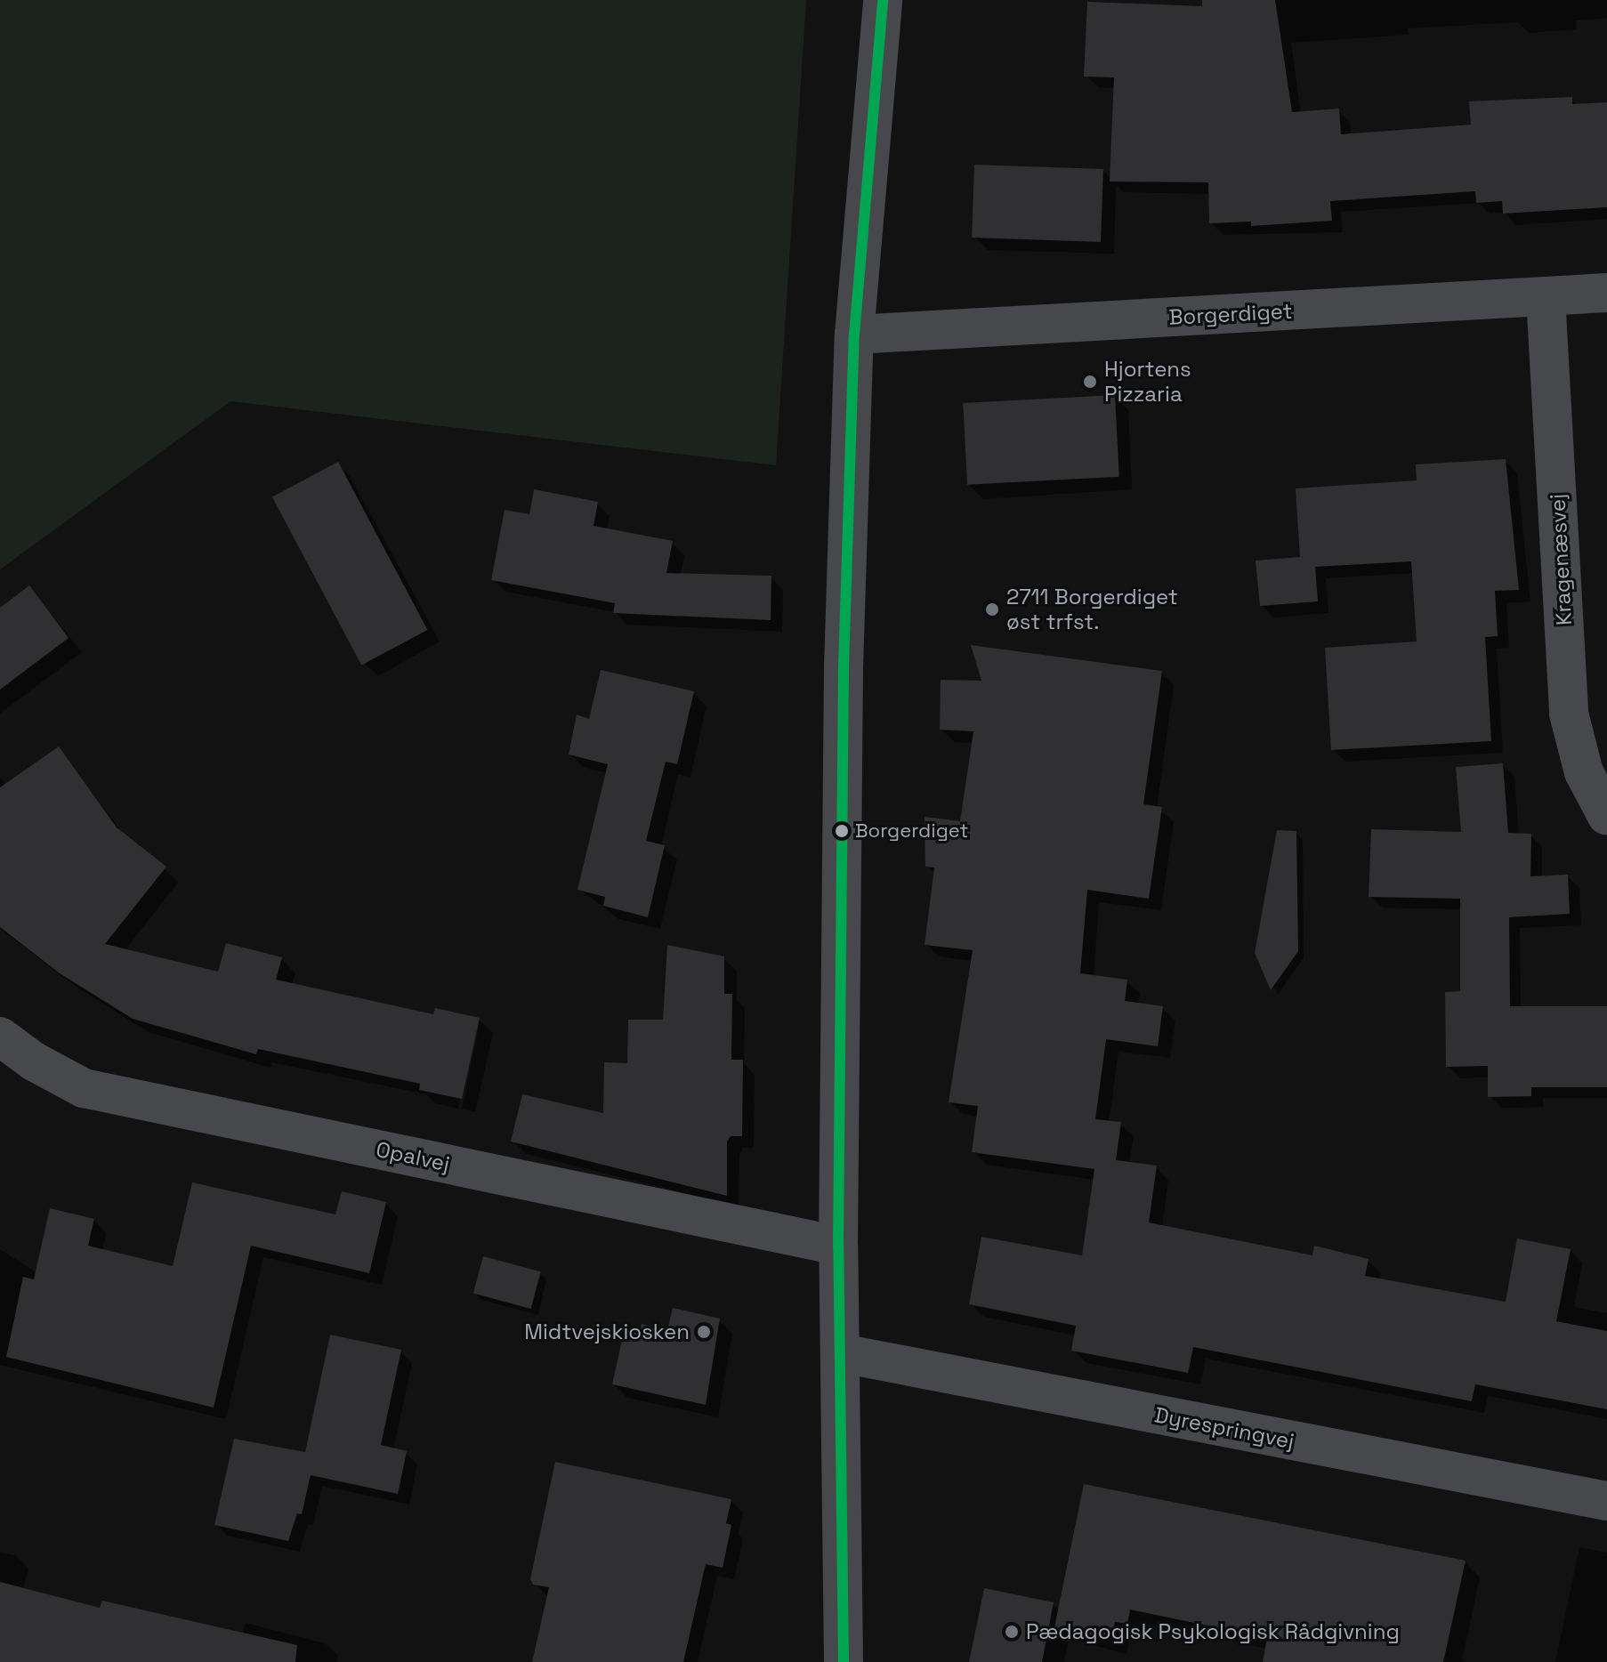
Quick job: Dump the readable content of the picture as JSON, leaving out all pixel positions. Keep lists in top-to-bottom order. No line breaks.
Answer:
{"streets":{"street":["Borgerdiget","Kragenæsvej","Opalvej","Dyrespringvej"]},"crossings":[["Borgerdiget","Kragenæsvej"]],"places":["Hjortens Pizzaria","2711 Borgerdiget øst trfst.","Borgerdiget","Midtvejskiosken","Pædagogisk Psykologisk Rådgivning"]}
